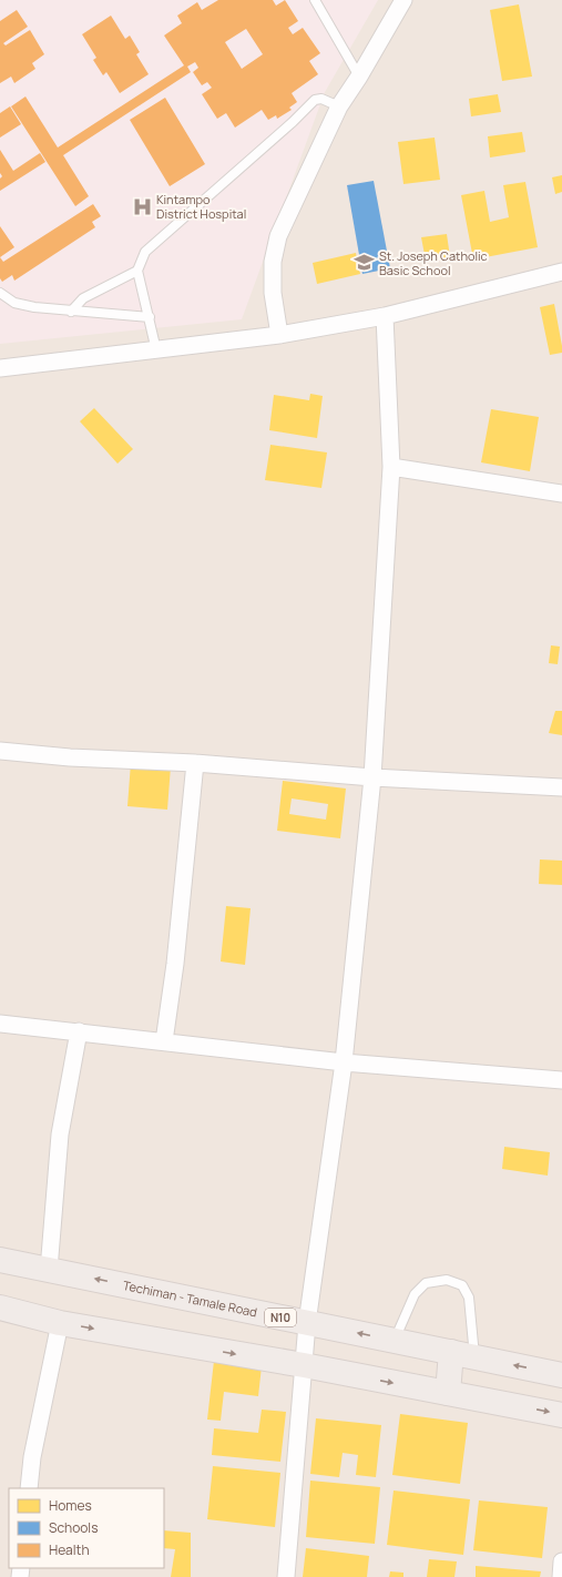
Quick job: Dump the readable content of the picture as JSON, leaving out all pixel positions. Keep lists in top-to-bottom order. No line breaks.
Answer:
{"streets":{"highway":["Techiman - Tamale Road","N10"]},"places":{"hospital":["Kintampo District Hospital"],"school or university":["St. Joseph Catholic Basic School"]},"legend":["Homes","Schools","Health"]}
